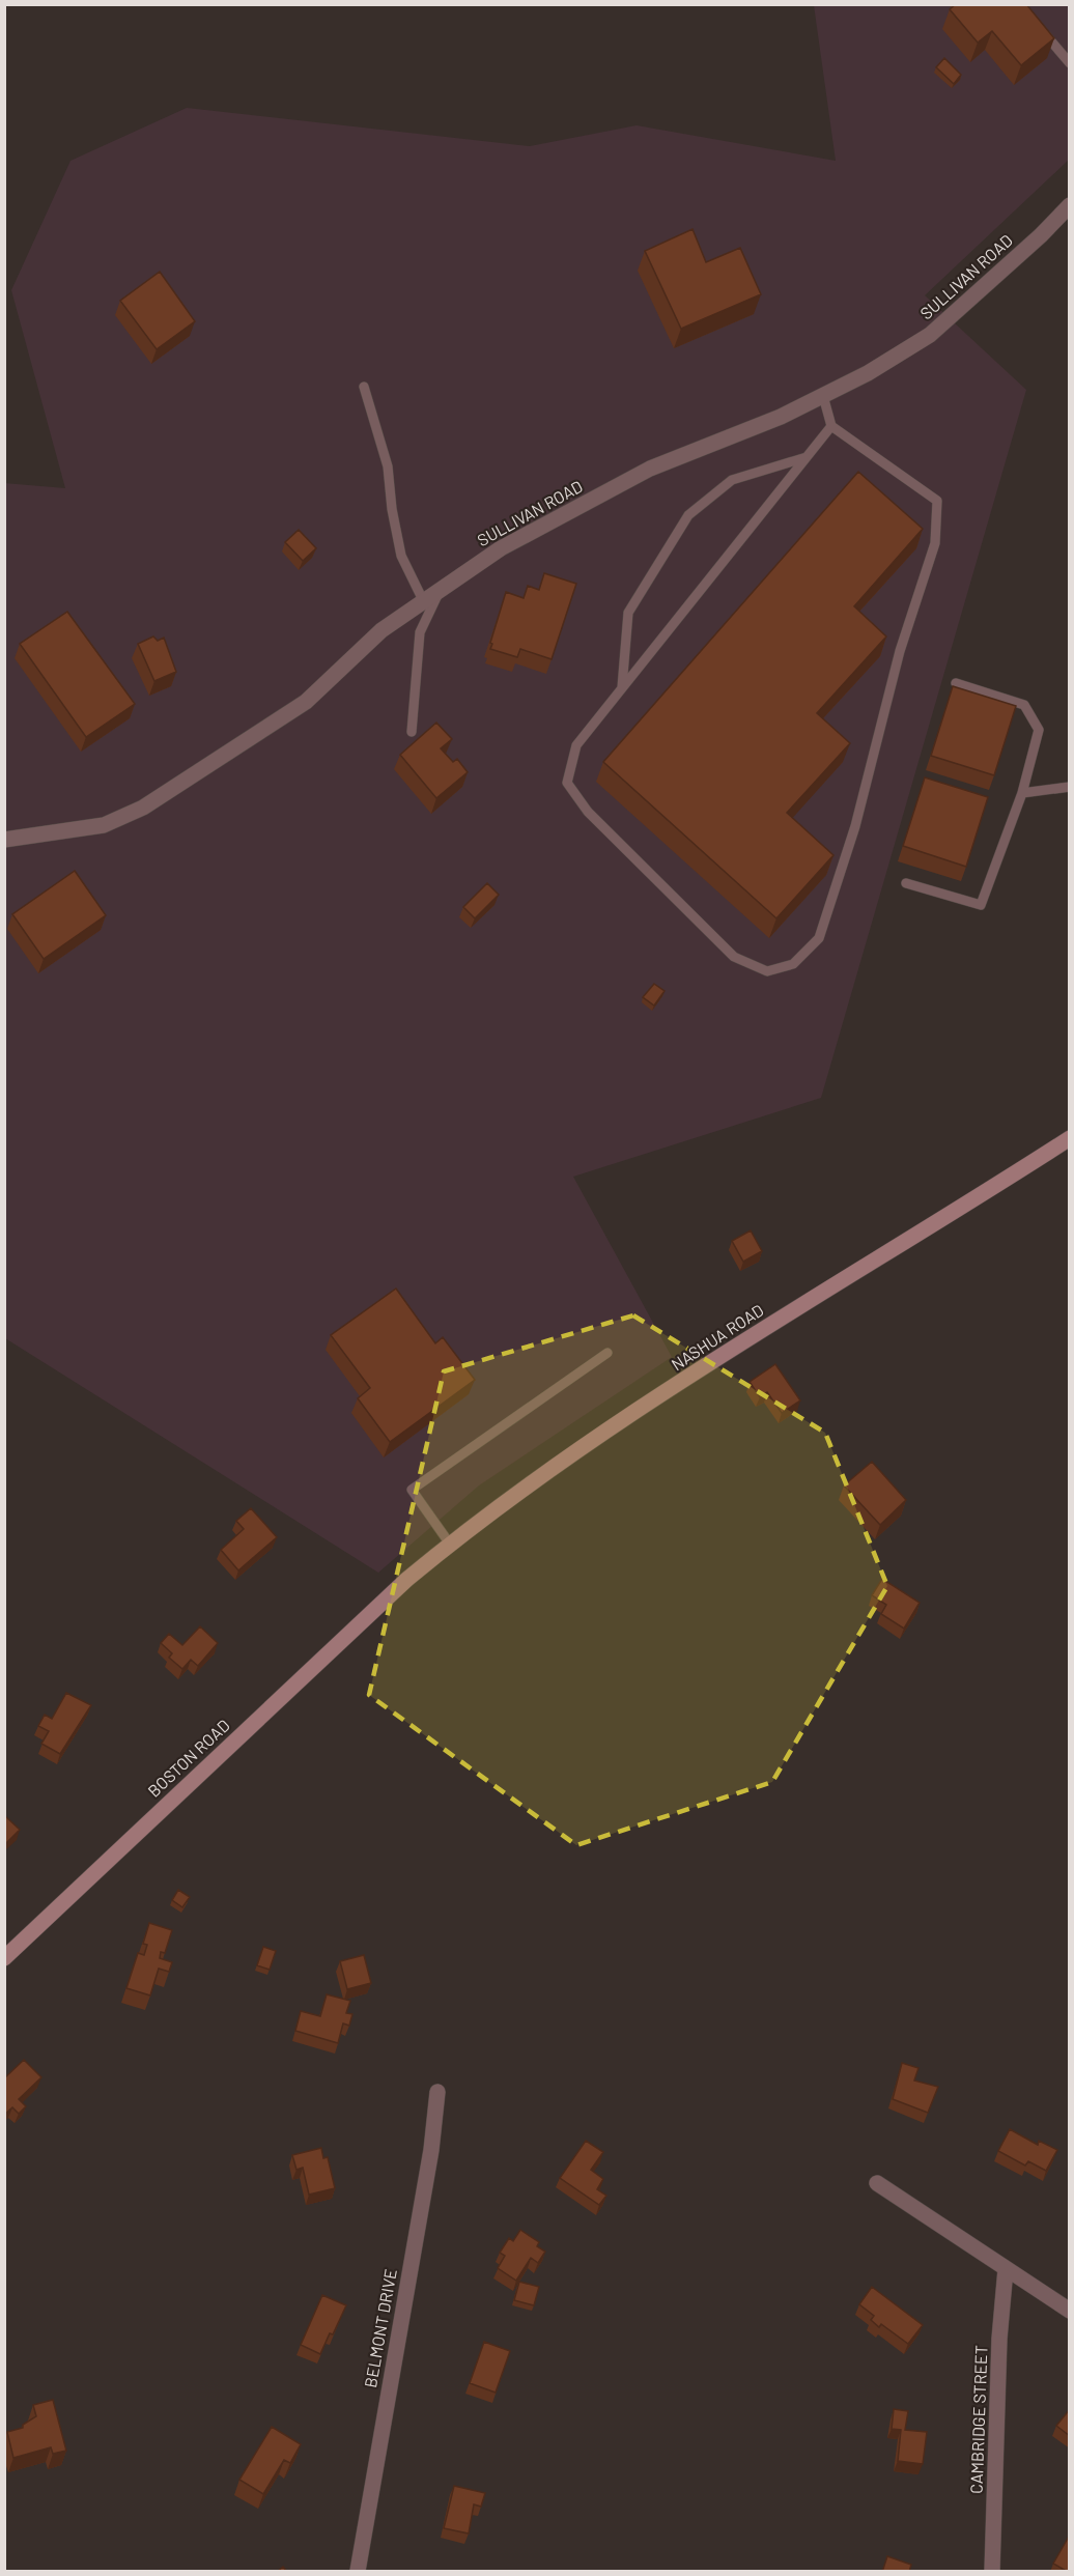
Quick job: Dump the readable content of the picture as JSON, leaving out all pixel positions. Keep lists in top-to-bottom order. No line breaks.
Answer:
{"streets":{"main road":["NASHUA ROAD","BOSTON ROAD"],"street":["SULLIVAN ROAD","BELMONT DRIVE","CAMBRIDGE STREET"]},"crossings":[["NASHUA ROAD","BOSTON ROAD"]]}
